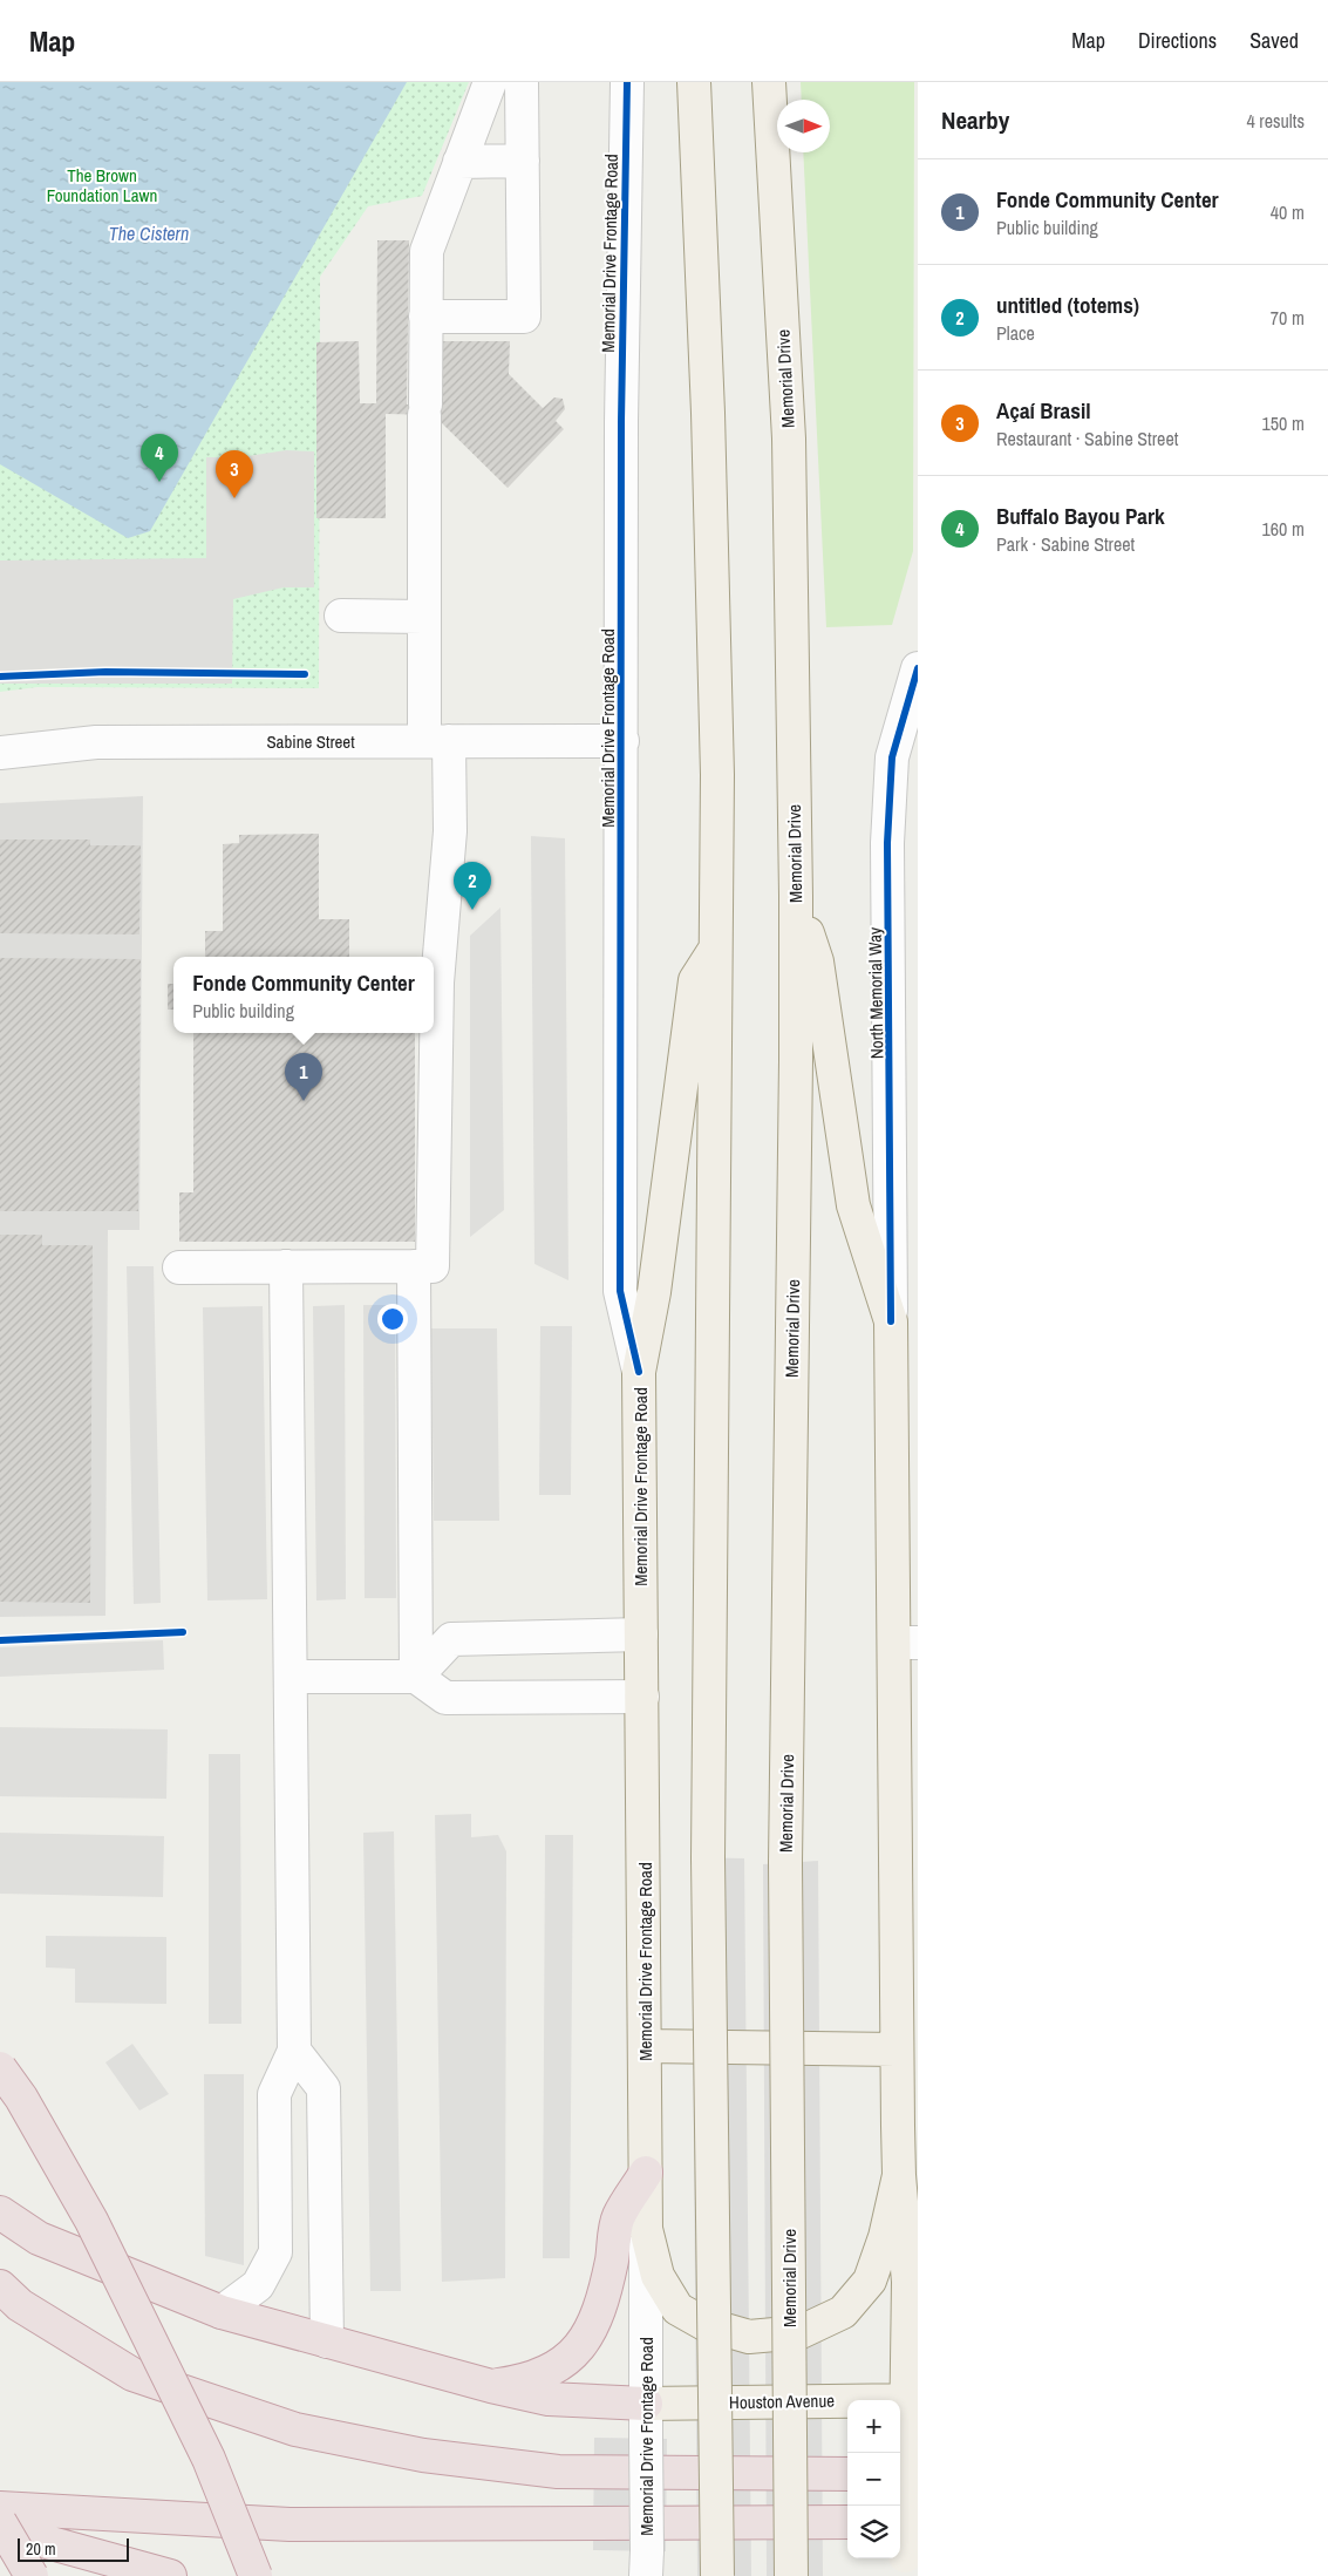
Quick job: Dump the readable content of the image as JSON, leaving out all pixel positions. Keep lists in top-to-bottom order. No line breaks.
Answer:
{"streets":{"main road":["Memorial Drive Frontage Road","Memorial Drive","Houston Avenue"],"street":["Sabine Street","North Memorial Way"]},"crossings":[["Memorial Drive Frontage Road","Sabine Street"],["Memorial Drive Frontage Road","Houston Avenue"]],"water":["The Cistern"],"parks":["The Brown Foundation Lawn"],"scale_bar":"20 m","north":"right","page":{"header":"Map","nav":["Map","Directions","Saved"],"heading":["Nearby","4 results"],"list":[{"mark":"1","name":"Fonde Community Center","note":"Public building","value":"40 m"},{"mark":"2","name":"untitled (totems)","note":"Place","value":"70 m"},{"mark":"3","name":"Açaí Brasil","note":"Restaurant · Sabine Street","value":"150 m"},{"mark":"4","name":"Buffalo Bayou Park","note":"Park · Sabine Street","value":"160 m"}],"pins":["4","3","2","1"],"popup":["Fonde Community Center","Public building"],"map_buttons":["+","−"],"scale":"20 m"}}
